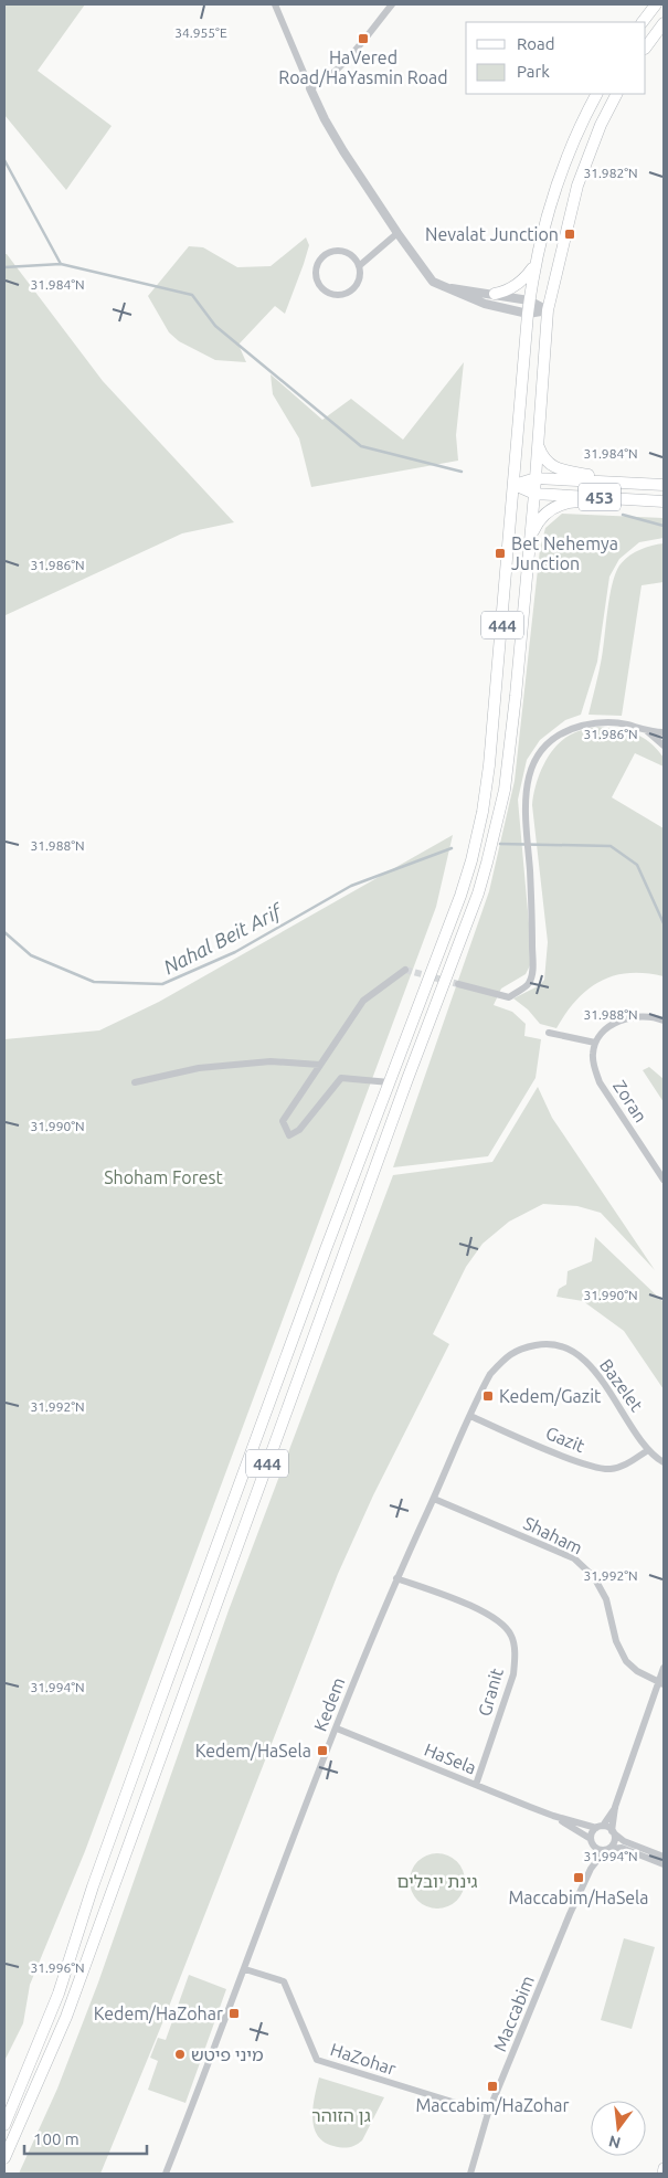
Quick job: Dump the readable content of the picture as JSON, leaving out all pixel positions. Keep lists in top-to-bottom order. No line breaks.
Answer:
{"streets":{"main road":["453","444"],"street":["Zoran","Bazelet","Gazit","Shaham","Granit","Kedem","HaSela","Maccabim","HaZohar"]},"crossings":[["453","444"],["Bazelet","Gazit"],["Bazelet","Kedem"],["Gazit","Kedem"],["Shaham","Kedem"],["Granit","Kedem"],["Granit","HaSela"],["Kedem","HaSela"],["Kedem","HaZohar"],["HaSela","Maccabim"],["Maccabim","HaZohar"]],"water":["Nahal Beit Arif"],"parks":["Shoham Forest","גינת יובלים","גן הזוהר"],"places":{"transit":["HaVered Road/HaYasmin Road","Nevalat Junction","Bet Nehemya Junction","Kedem/Gazit","Kedem/HaSela","Maccabim/HaSela","Kedem/HaZohar","Maccabim/HaZohar"],"other":["מיני פיטש"]},"legend":["Road","Park"],"scale_bar":"100 m","north":"bottom","coordinates":["34.955°E","31.982°N","31.984°N","31.986°N","31.988°N","31.990°N","31.992°N","31.994°N","31.996°N"]}
